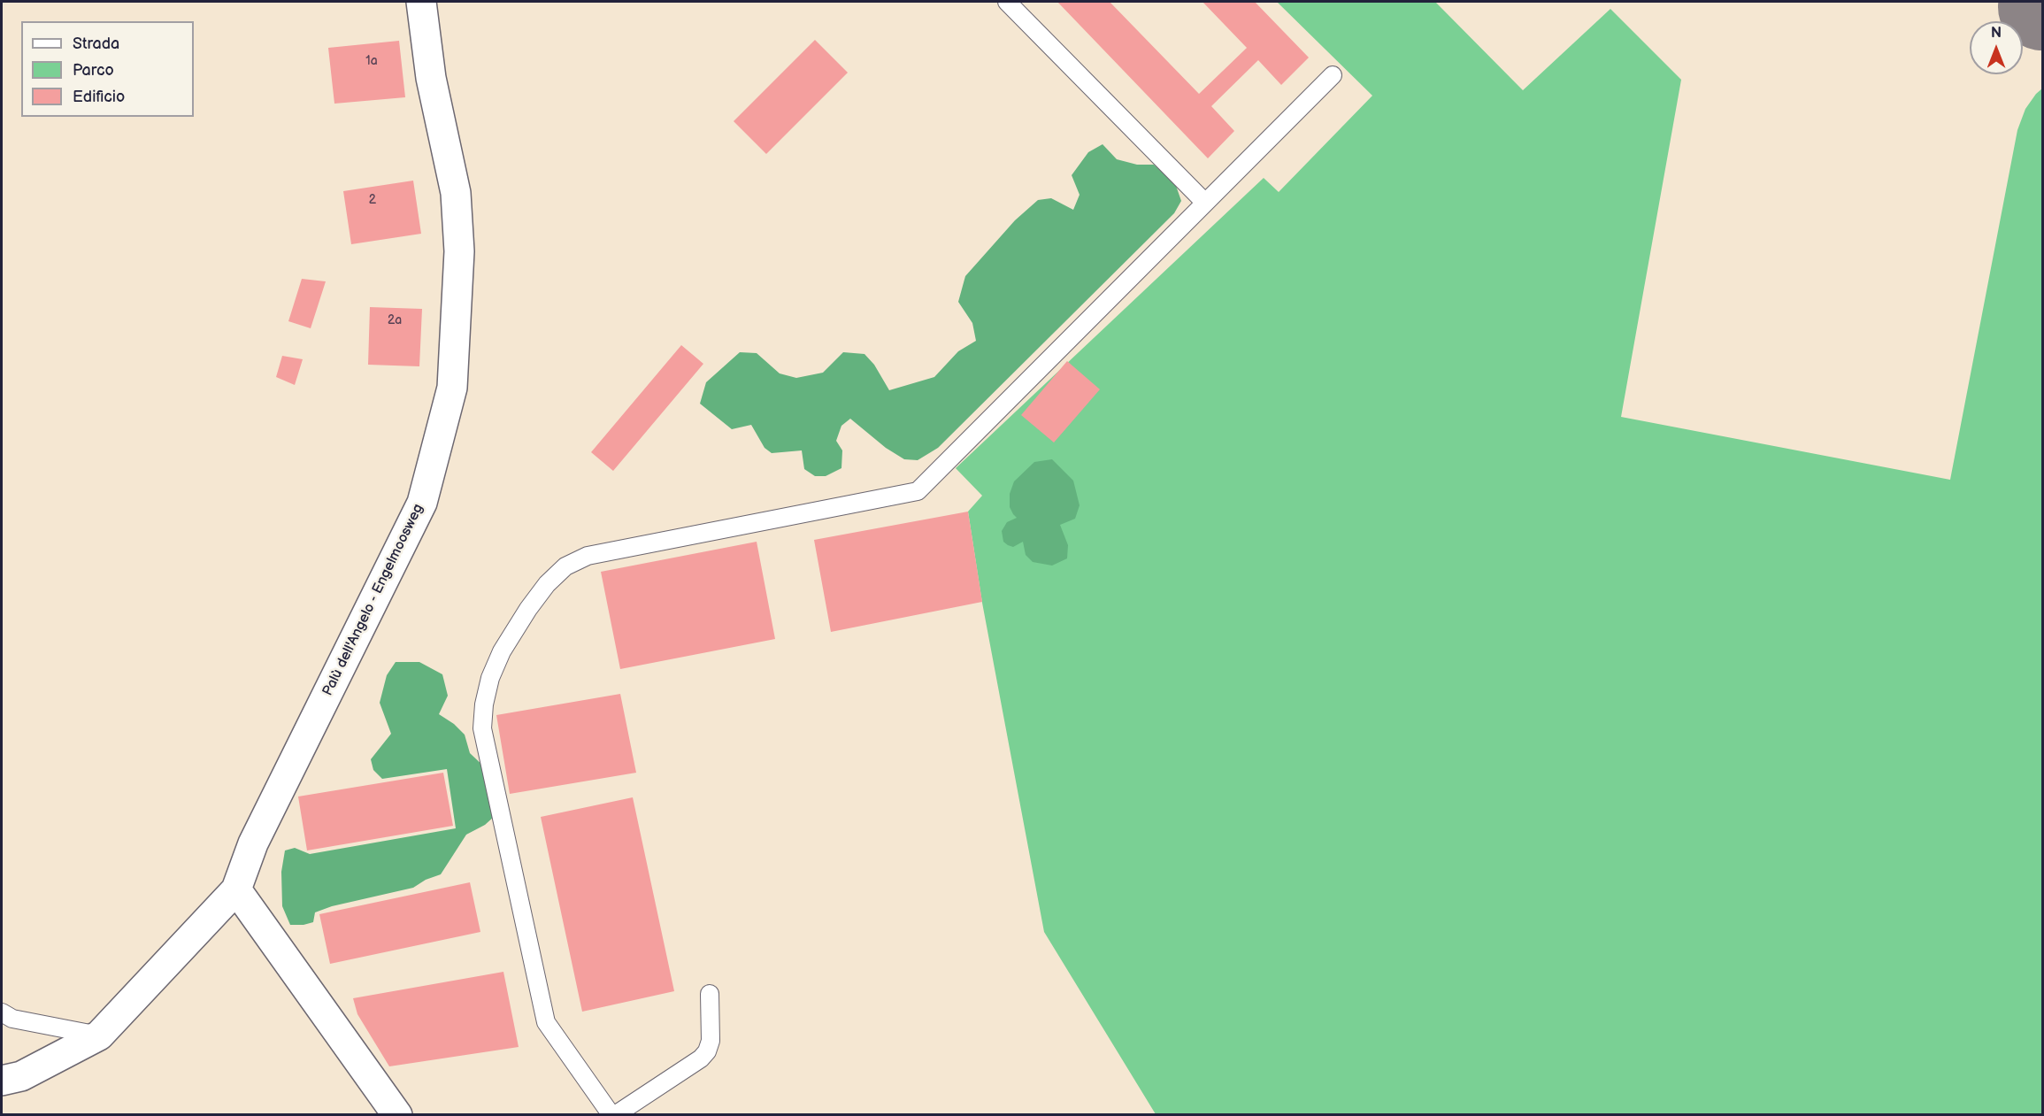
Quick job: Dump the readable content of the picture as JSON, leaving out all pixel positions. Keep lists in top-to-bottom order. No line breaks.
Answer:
{"streets":{"street":["Palù dell'Angelo - Engelmoosweg"]},"house_numbers":["1a","2","2a"],"legend":["Strada","Parco","Edificio"],"north":"top"}
